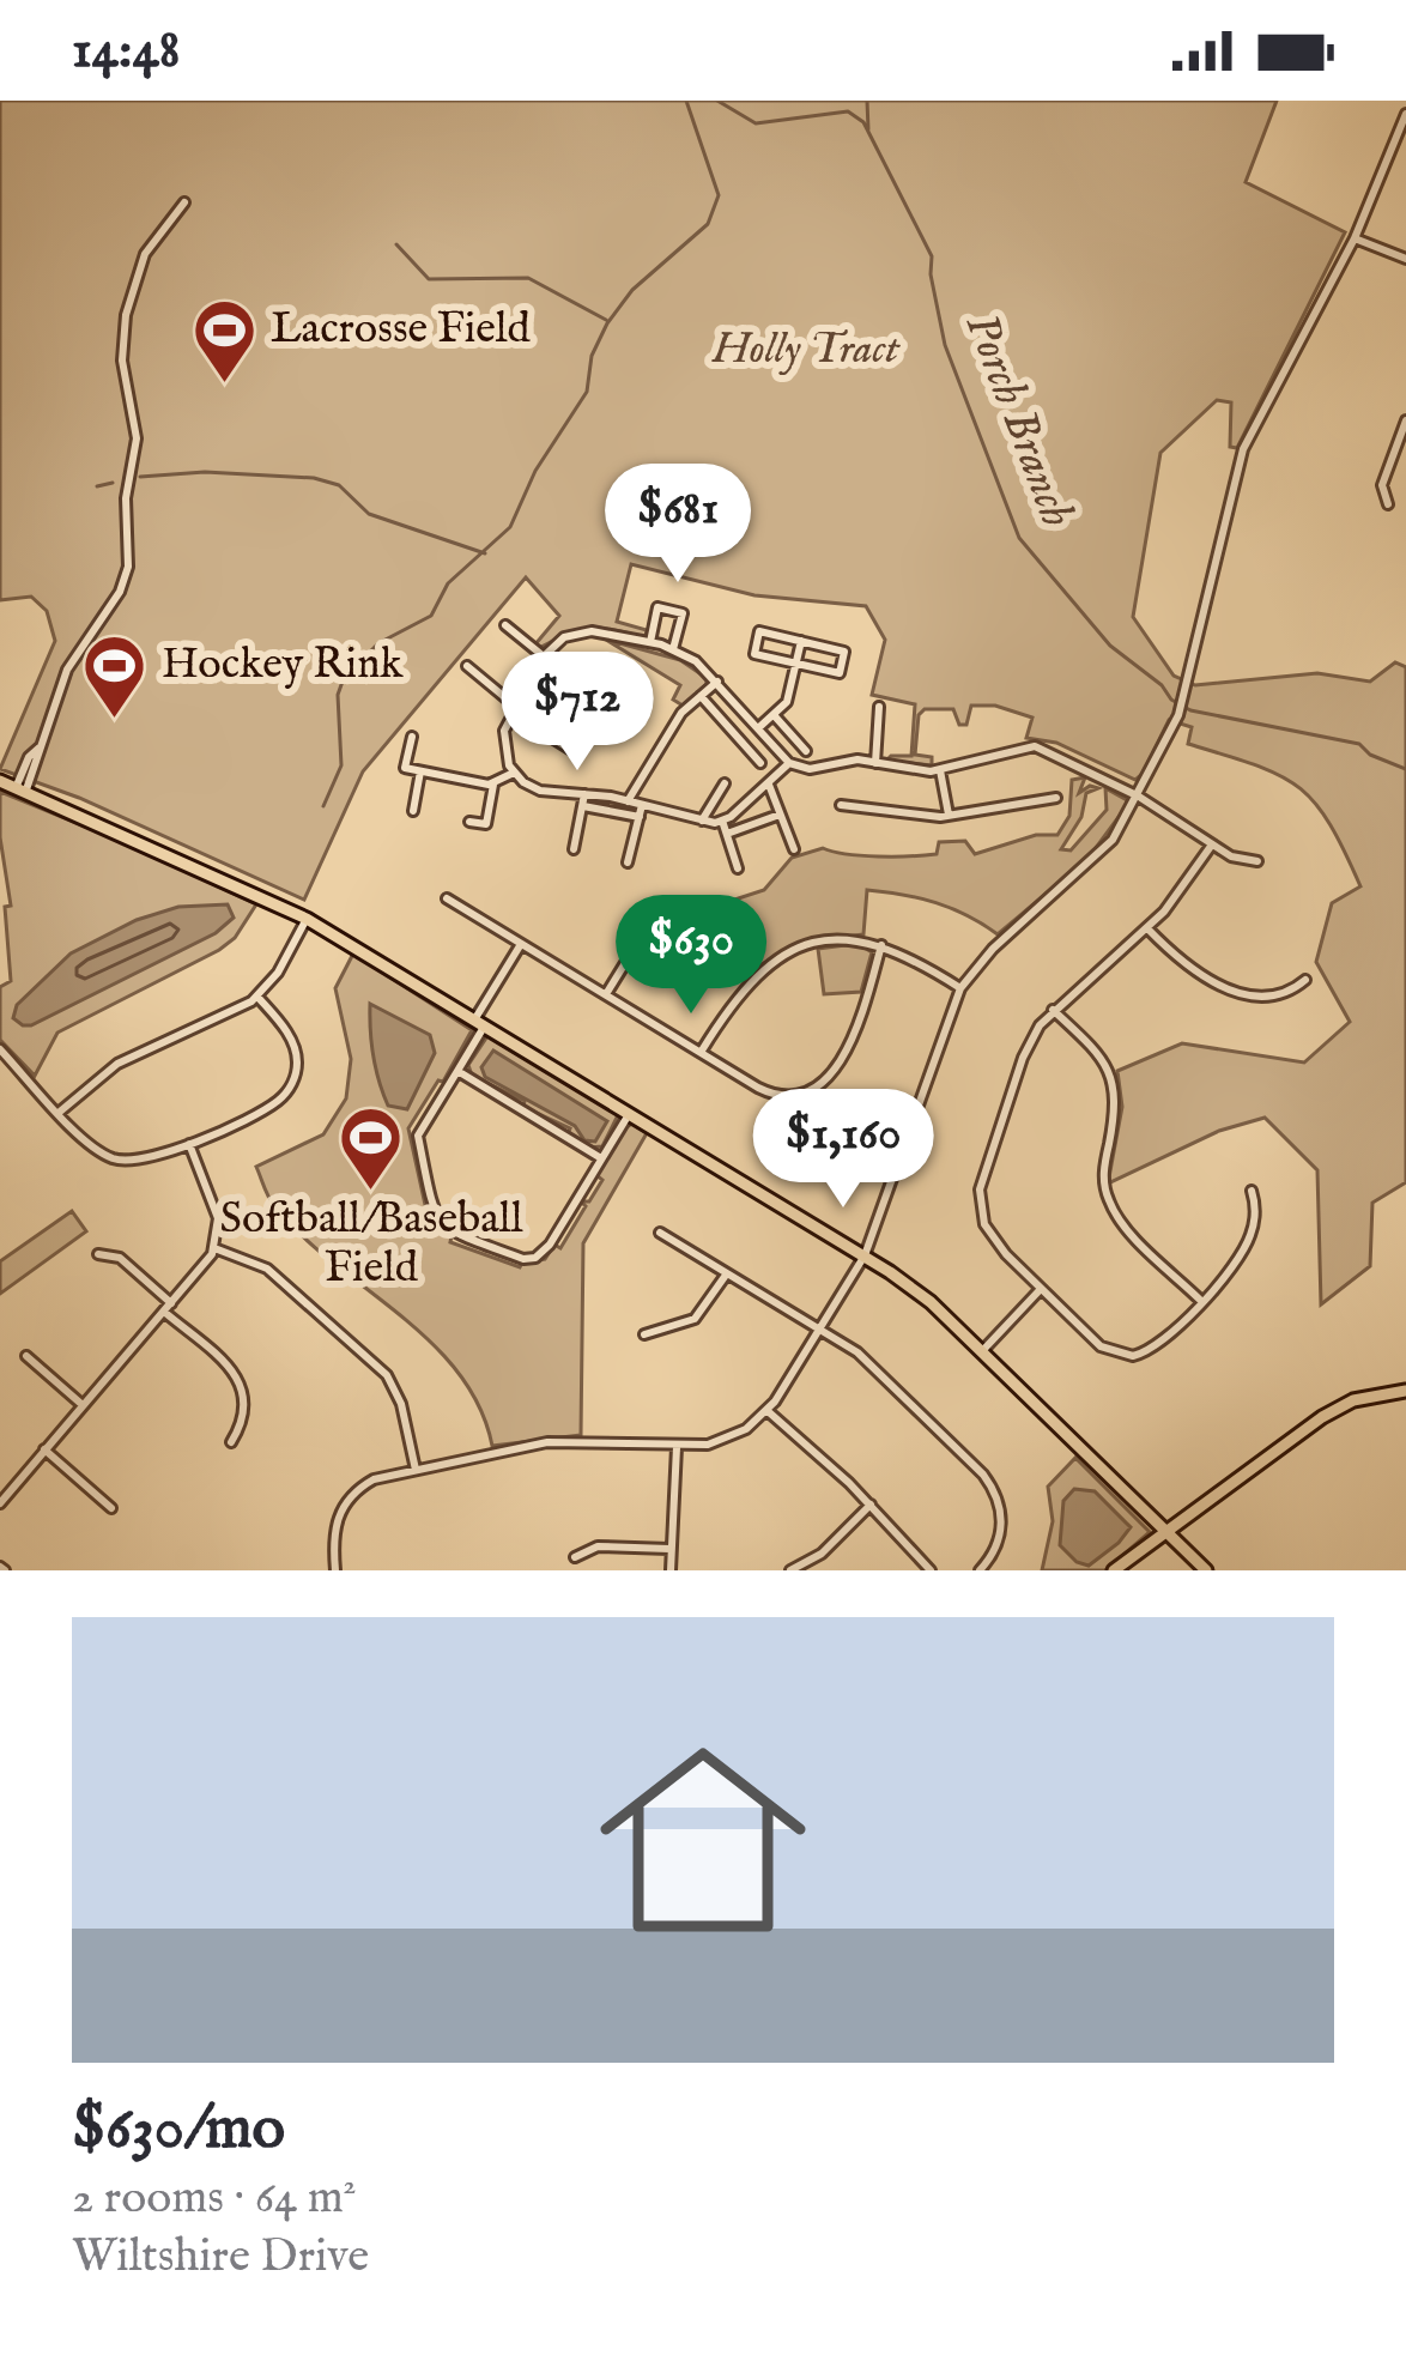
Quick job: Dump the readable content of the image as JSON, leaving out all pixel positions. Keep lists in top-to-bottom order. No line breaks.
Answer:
{"water":["Porch Branch"],"parks":["Holly Tract"],"places":{"sports":["Lacrosse Field","Hockey Rink","Softball/Baseball Field"]},"page":{"status":"14:48","price":["$681","$712","$630","$1,160"],"list":[{"name":"$630/mo","note":"2 rooms · 64 m² · Wiltshire Drive"}]}}
